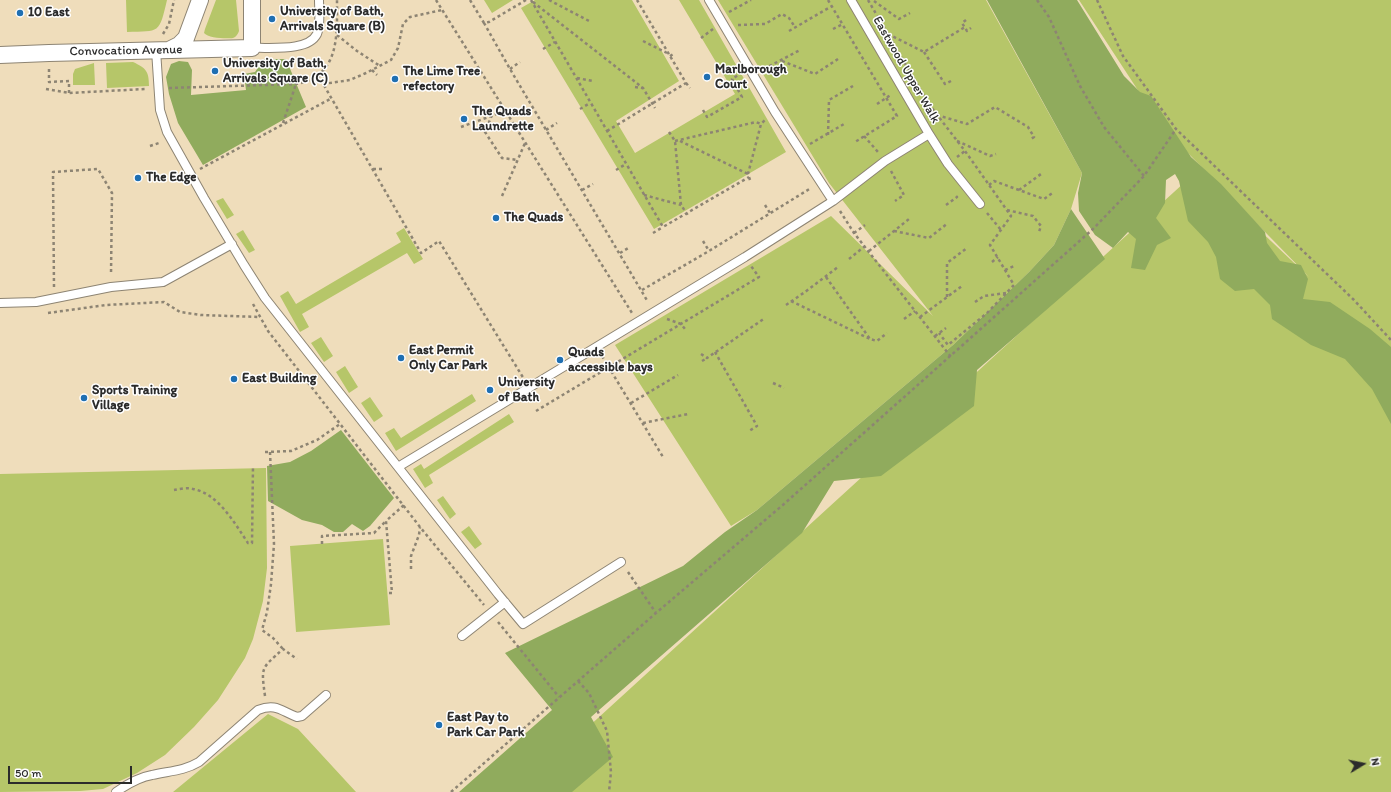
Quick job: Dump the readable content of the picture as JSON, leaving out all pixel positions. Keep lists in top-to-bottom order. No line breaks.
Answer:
{"streets":{"street":["Convocation Avenue"],"lane":["Eastwood Upper Walk"]},"places":["10 East","University of Bath, Arrivals Square (B)","University of Bath, Arrivals Square (C)","Marlborough Court","The Lime Tree refectory","The Quads Laundrette","The Edge","The Quads","East Permit Only Car Park","Quads accessible bays","East Building","University of Bath","Sports Training Village","East Pay to Park Car Park"],"scale_bar":"50 m","north":"right"}
